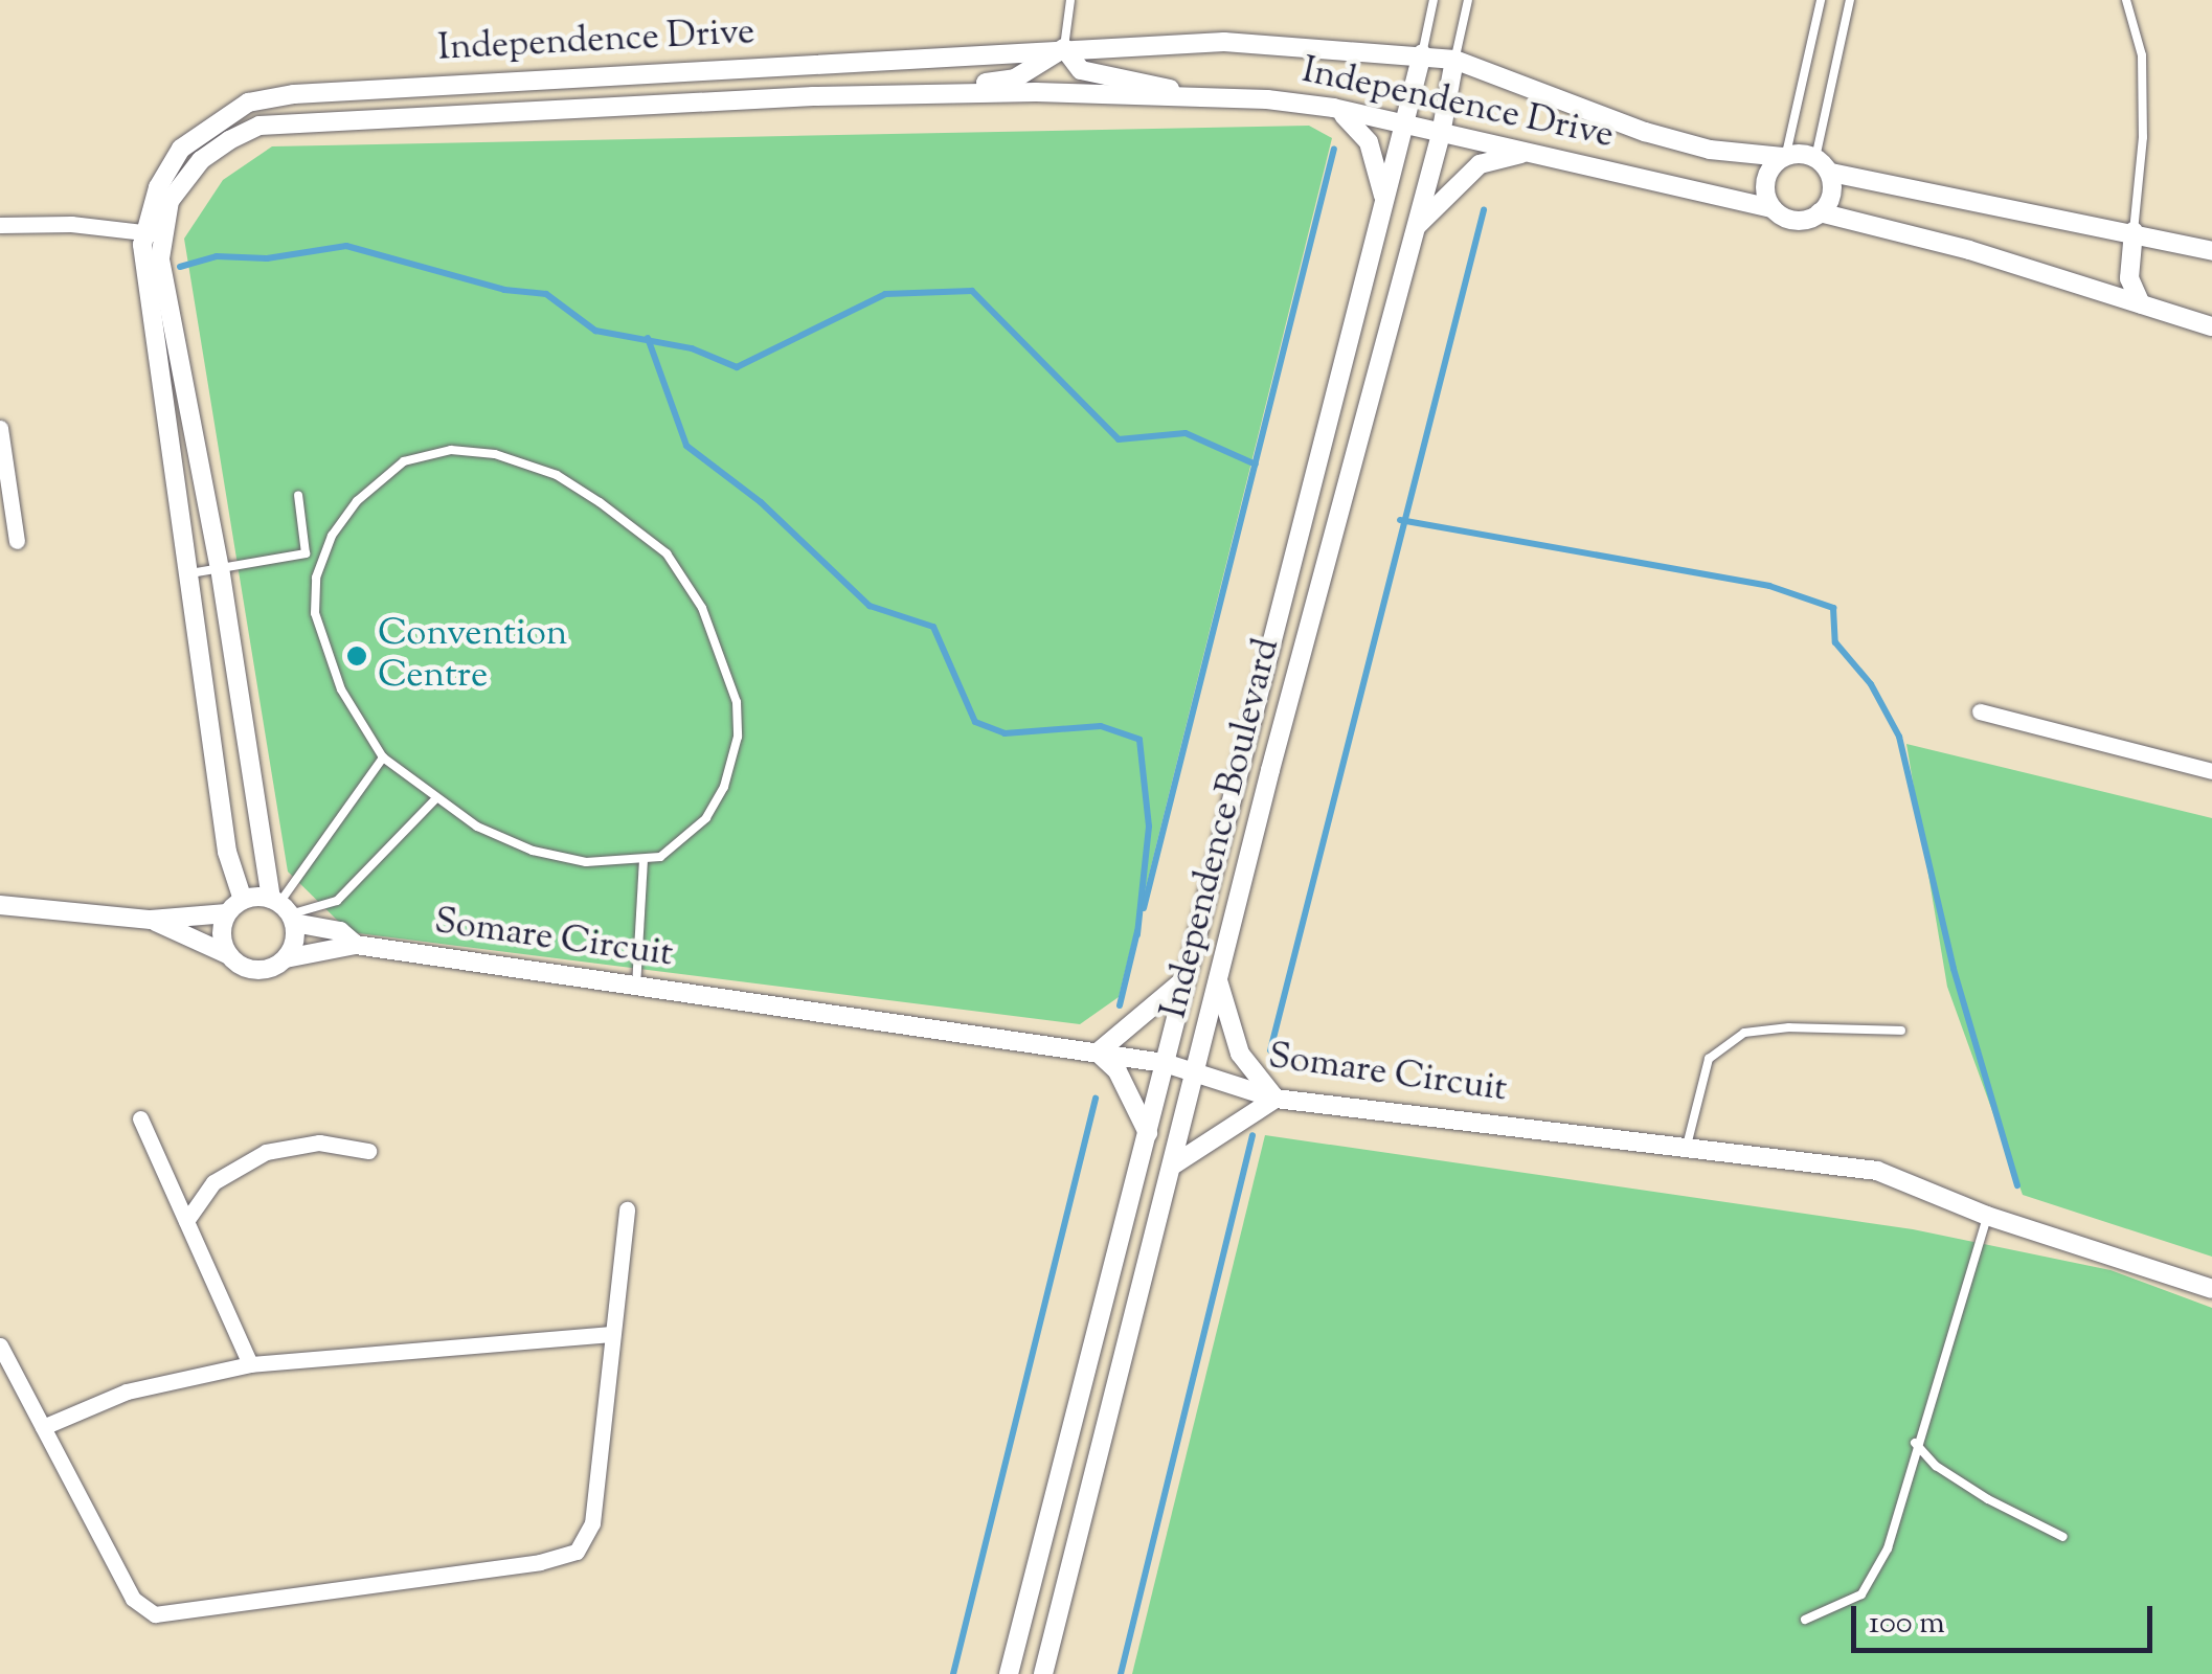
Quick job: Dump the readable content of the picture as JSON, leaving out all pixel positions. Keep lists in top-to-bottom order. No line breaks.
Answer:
{"streets":{"street":["Independence Drive","Independence Boulevard","Somare Circuit"]},"crossings":[["Independence Drive","Independence Boulevard"],["Independence Drive","Somare Circuit"],["Independence Boulevard","Somare Circuit"]],"places":["Convention Centre"],"scale_bar":"100 m"}
